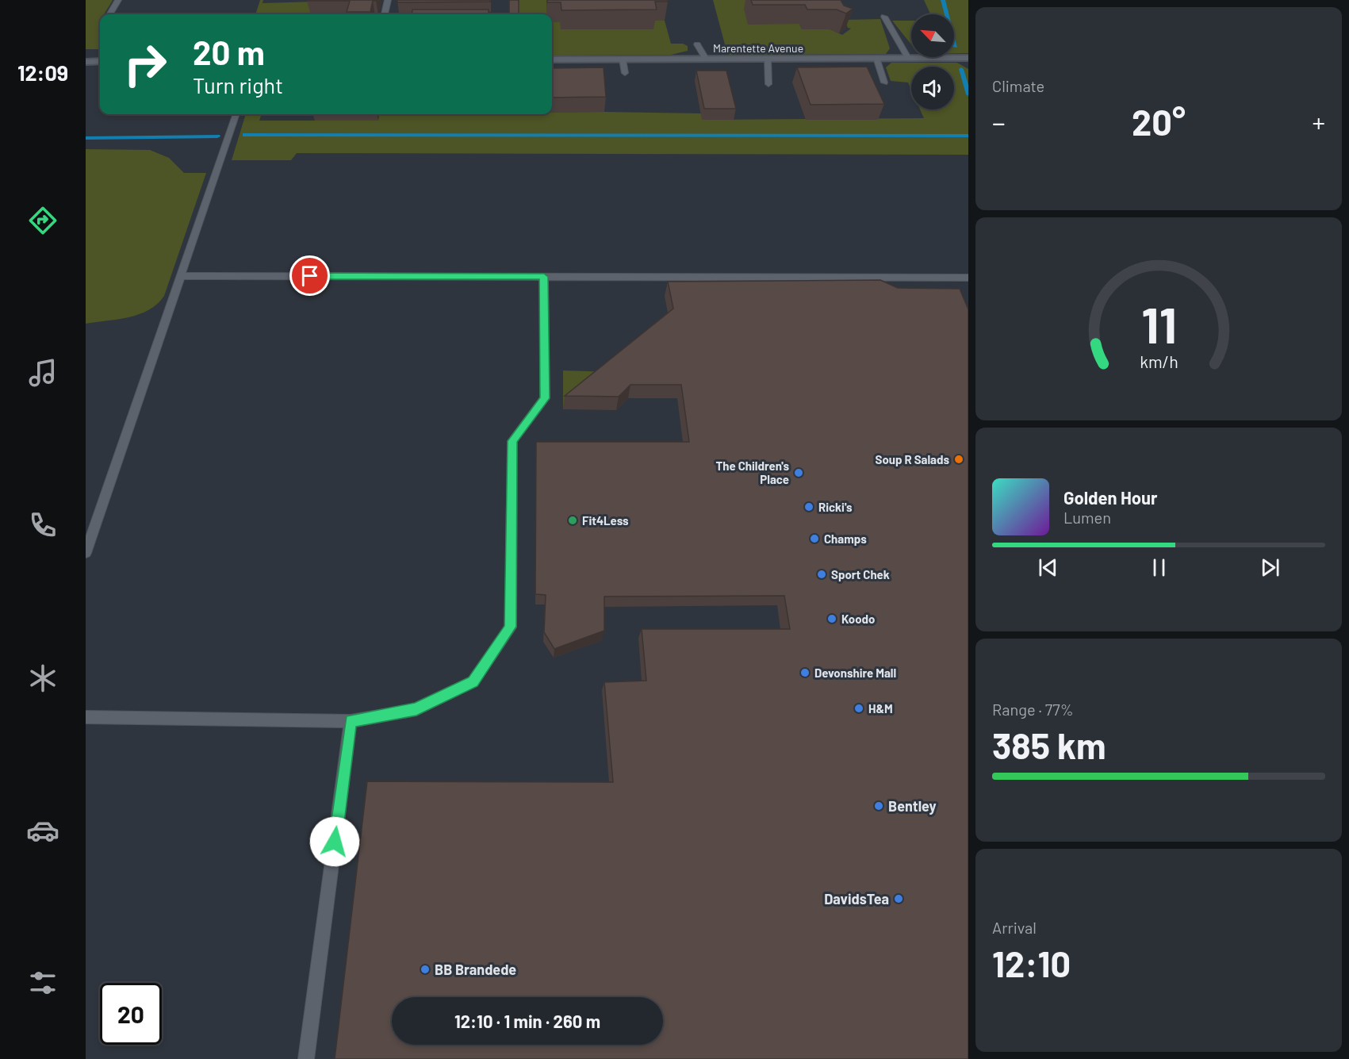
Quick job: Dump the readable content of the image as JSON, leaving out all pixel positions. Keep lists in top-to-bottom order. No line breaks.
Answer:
{"streets":{"street":["Marentette Avenue"]},"places":["Soup R Salads","The Children's Place","Ricki's","Fit4Less","Champs","Sport Chek","Koodo","Devonshire Mall","H&M","Bentley","DavidsTea","BB Brandede"],"north":"top left","page":{"tabs":"12:09","tile":["Climate",["Range · 77%","385 km"],["Arrival","12:10"]],"turn":["20 m","Turn right"],"heat":["−","20°","+"],"song":["Golden Hour","Lumen"],"limit":"20","trip":"12:10 · 1 min · 260 m","gauge":["11","km/h"]}}
